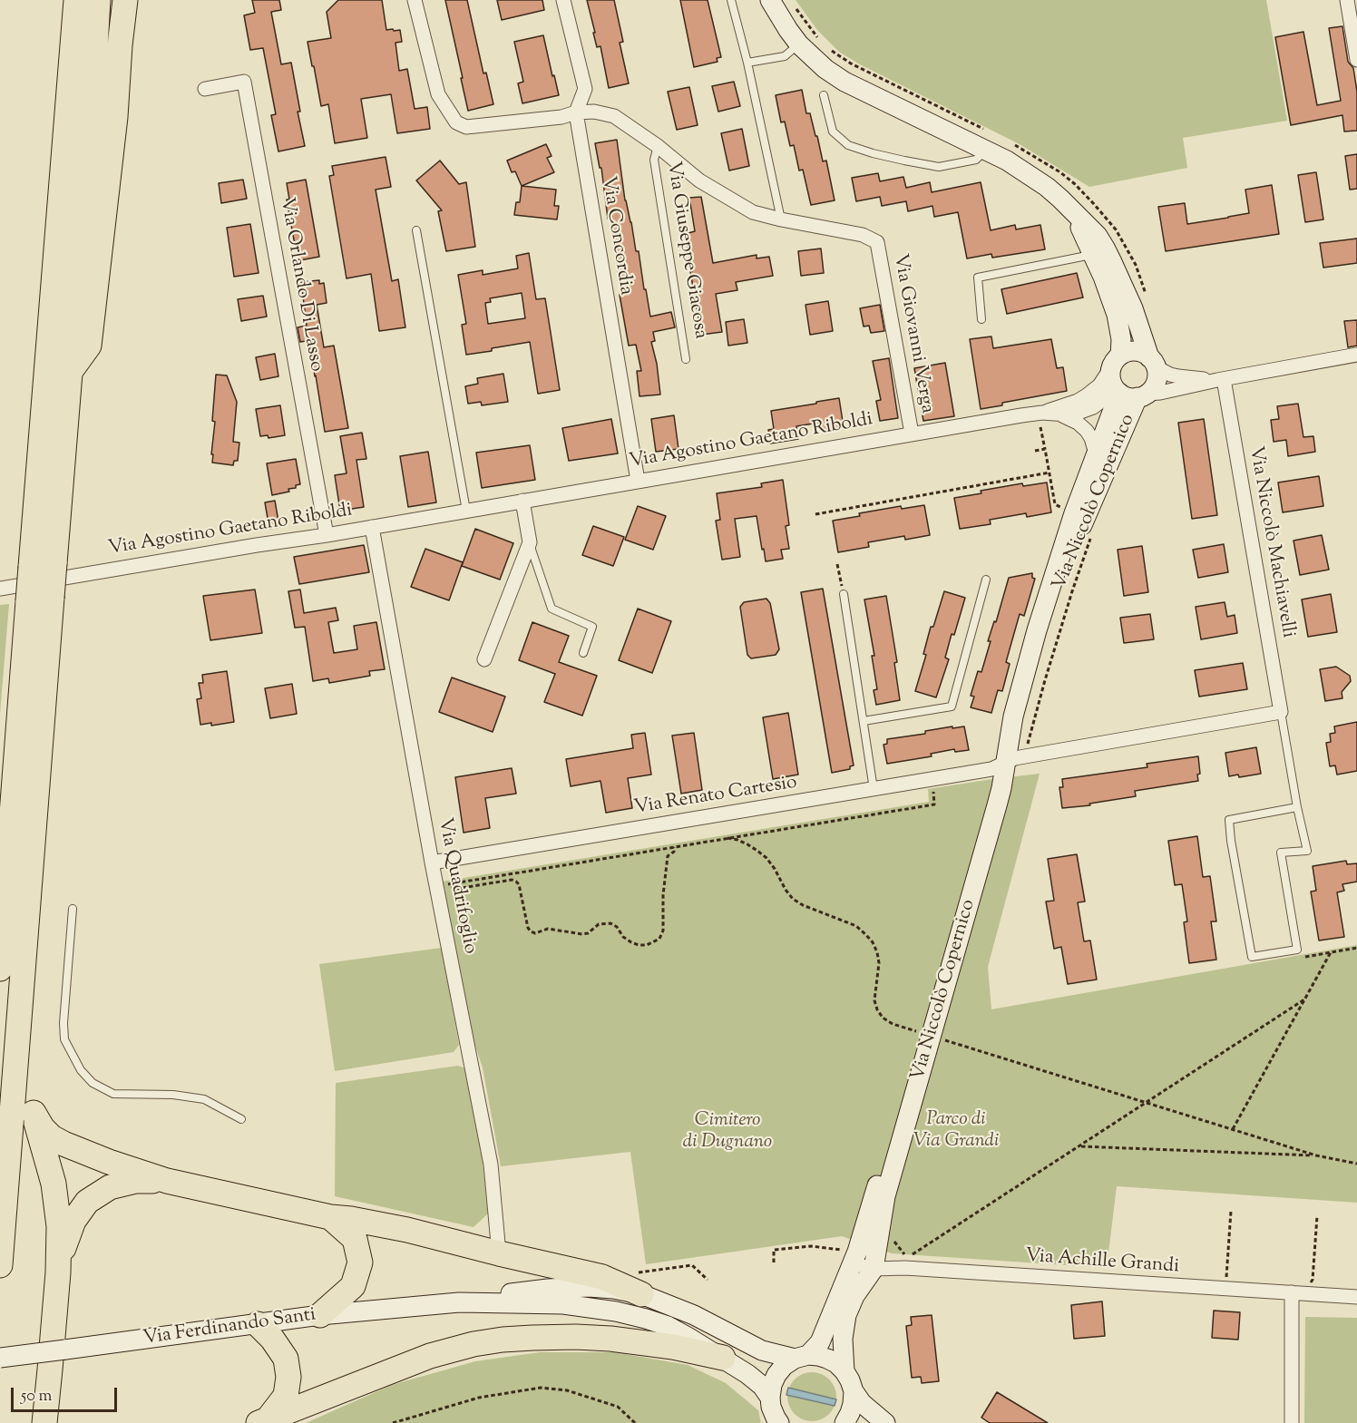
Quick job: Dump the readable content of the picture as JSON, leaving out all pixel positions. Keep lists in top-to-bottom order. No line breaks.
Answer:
{"streets":{"street":["Via Concordia","Via Orlando Di Lasso","Via Giovanni Verga","Via Agostino Gaetano Riboldi","Via Niccolò Copernico","Via Niccolò Machiavelli","Via Renato Cartesio","Via Quadrifoglio","Via Achille Grandi","Via Ferdinando Santi"],"lane":["Via Giuseppe Giacosa"]},"crossings":[["Via Concordia","Via Giovanni Verga"],["Via Concordia","Via Agostino Gaetano Riboldi"],["Via Giuseppe Giacosa","Via Giovanni Verga"],["Via Orlando Di Lasso","Via Agostino Gaetano Riboldi"],["Via Giovanni Verga","Via Agostino Gaetano Riboldi"],["Via Agostino Gaetano Riboldi","Via Niccolò Copernico"],["Via Agostino Gaetano Riboldi","Via Niccolò Machiavelli"],["Via Agostino Gaetano Riboldi","Via Quadrifoglio"],["Via Niccolò Copernico","Via Renato Cartesio"],["Via Niccolò Copernico","Via Achille Grandi"],["Via Renato Cartesio","Via Quadrifoglio"]],"parks":["Parco di Via Grandi","Cimitero di Dugnano"],"scale_bar":"50 m"}
